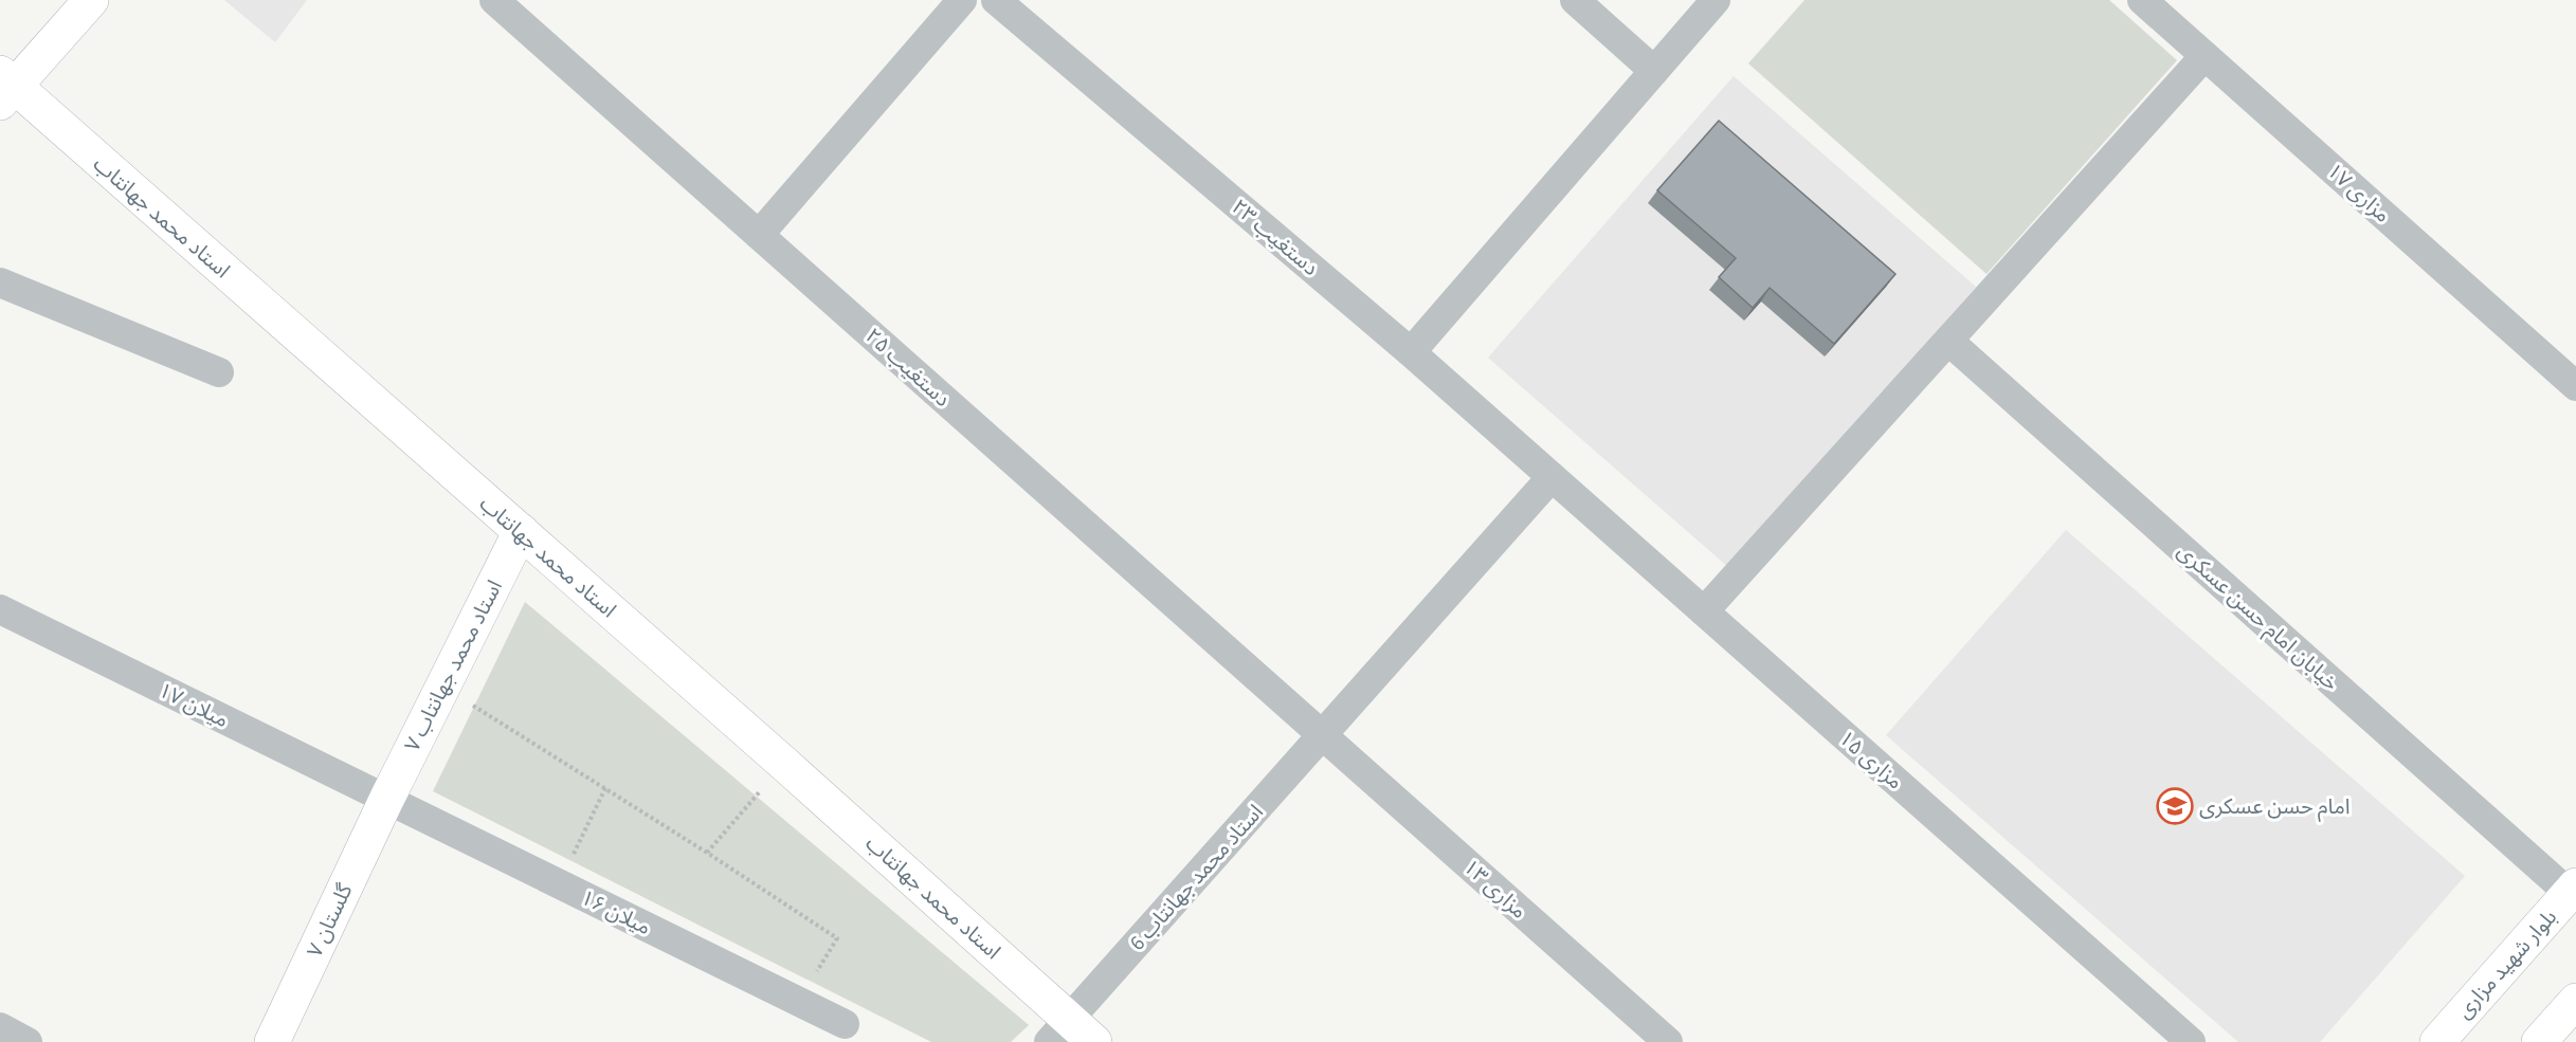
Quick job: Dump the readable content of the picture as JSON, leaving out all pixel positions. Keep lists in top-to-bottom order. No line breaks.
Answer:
{"streets":{"street":["مزاری ۱۷","استاد محمد جهانتاب","دستغیب ۲۳","دستغیب ۲۵","خیابان امام حسن عسکری","استاد محمد جهانتاب ۷","میلان ۱۷","مزاری ۱۵","استاد محمد جهانتاب 6","مزاری ۱۳","میلان ۱۶","گلستان ۷","بلوار شهید مزاری"]},"crossings":[["استاد محمد جهانتاب","استاد محمد جهانتاب ۷"],["استاد محمد جهانتاب","استاد محمد جهانتاب 6"],["دستغیب ۲۳","مزاری ۱۵"],["دستغیب ۲۳","استاد محمد جهانتاب 6"],["دستغیب ۲۵","استاد محمد جهانتاب 6"],["دستغیب ۲۵","مزاری ۱۳"],["خیابان امام حسن عسکری","بلوار شهید مزاری"],["استاد محمد جهانتاب ۷","میلان ۱۷"],["استاد محمد جهانتاب ۷","میلان ۱۶"],["استاد محمد جهانتاب ۷","گلستان ۷"],["میلان ۱۷","میلان ۱۶"],["میلان ۱۷","گلستان ۷"],["مزاری ۱۵","استاد محمد جهانتاب 6"],["استاد محمد جهانتاب 6","مزاری ۱۳"],["میلان ۱۶","گلستان ۷"]],"places":{"school or university":["امام حسن عسکری"]}}
